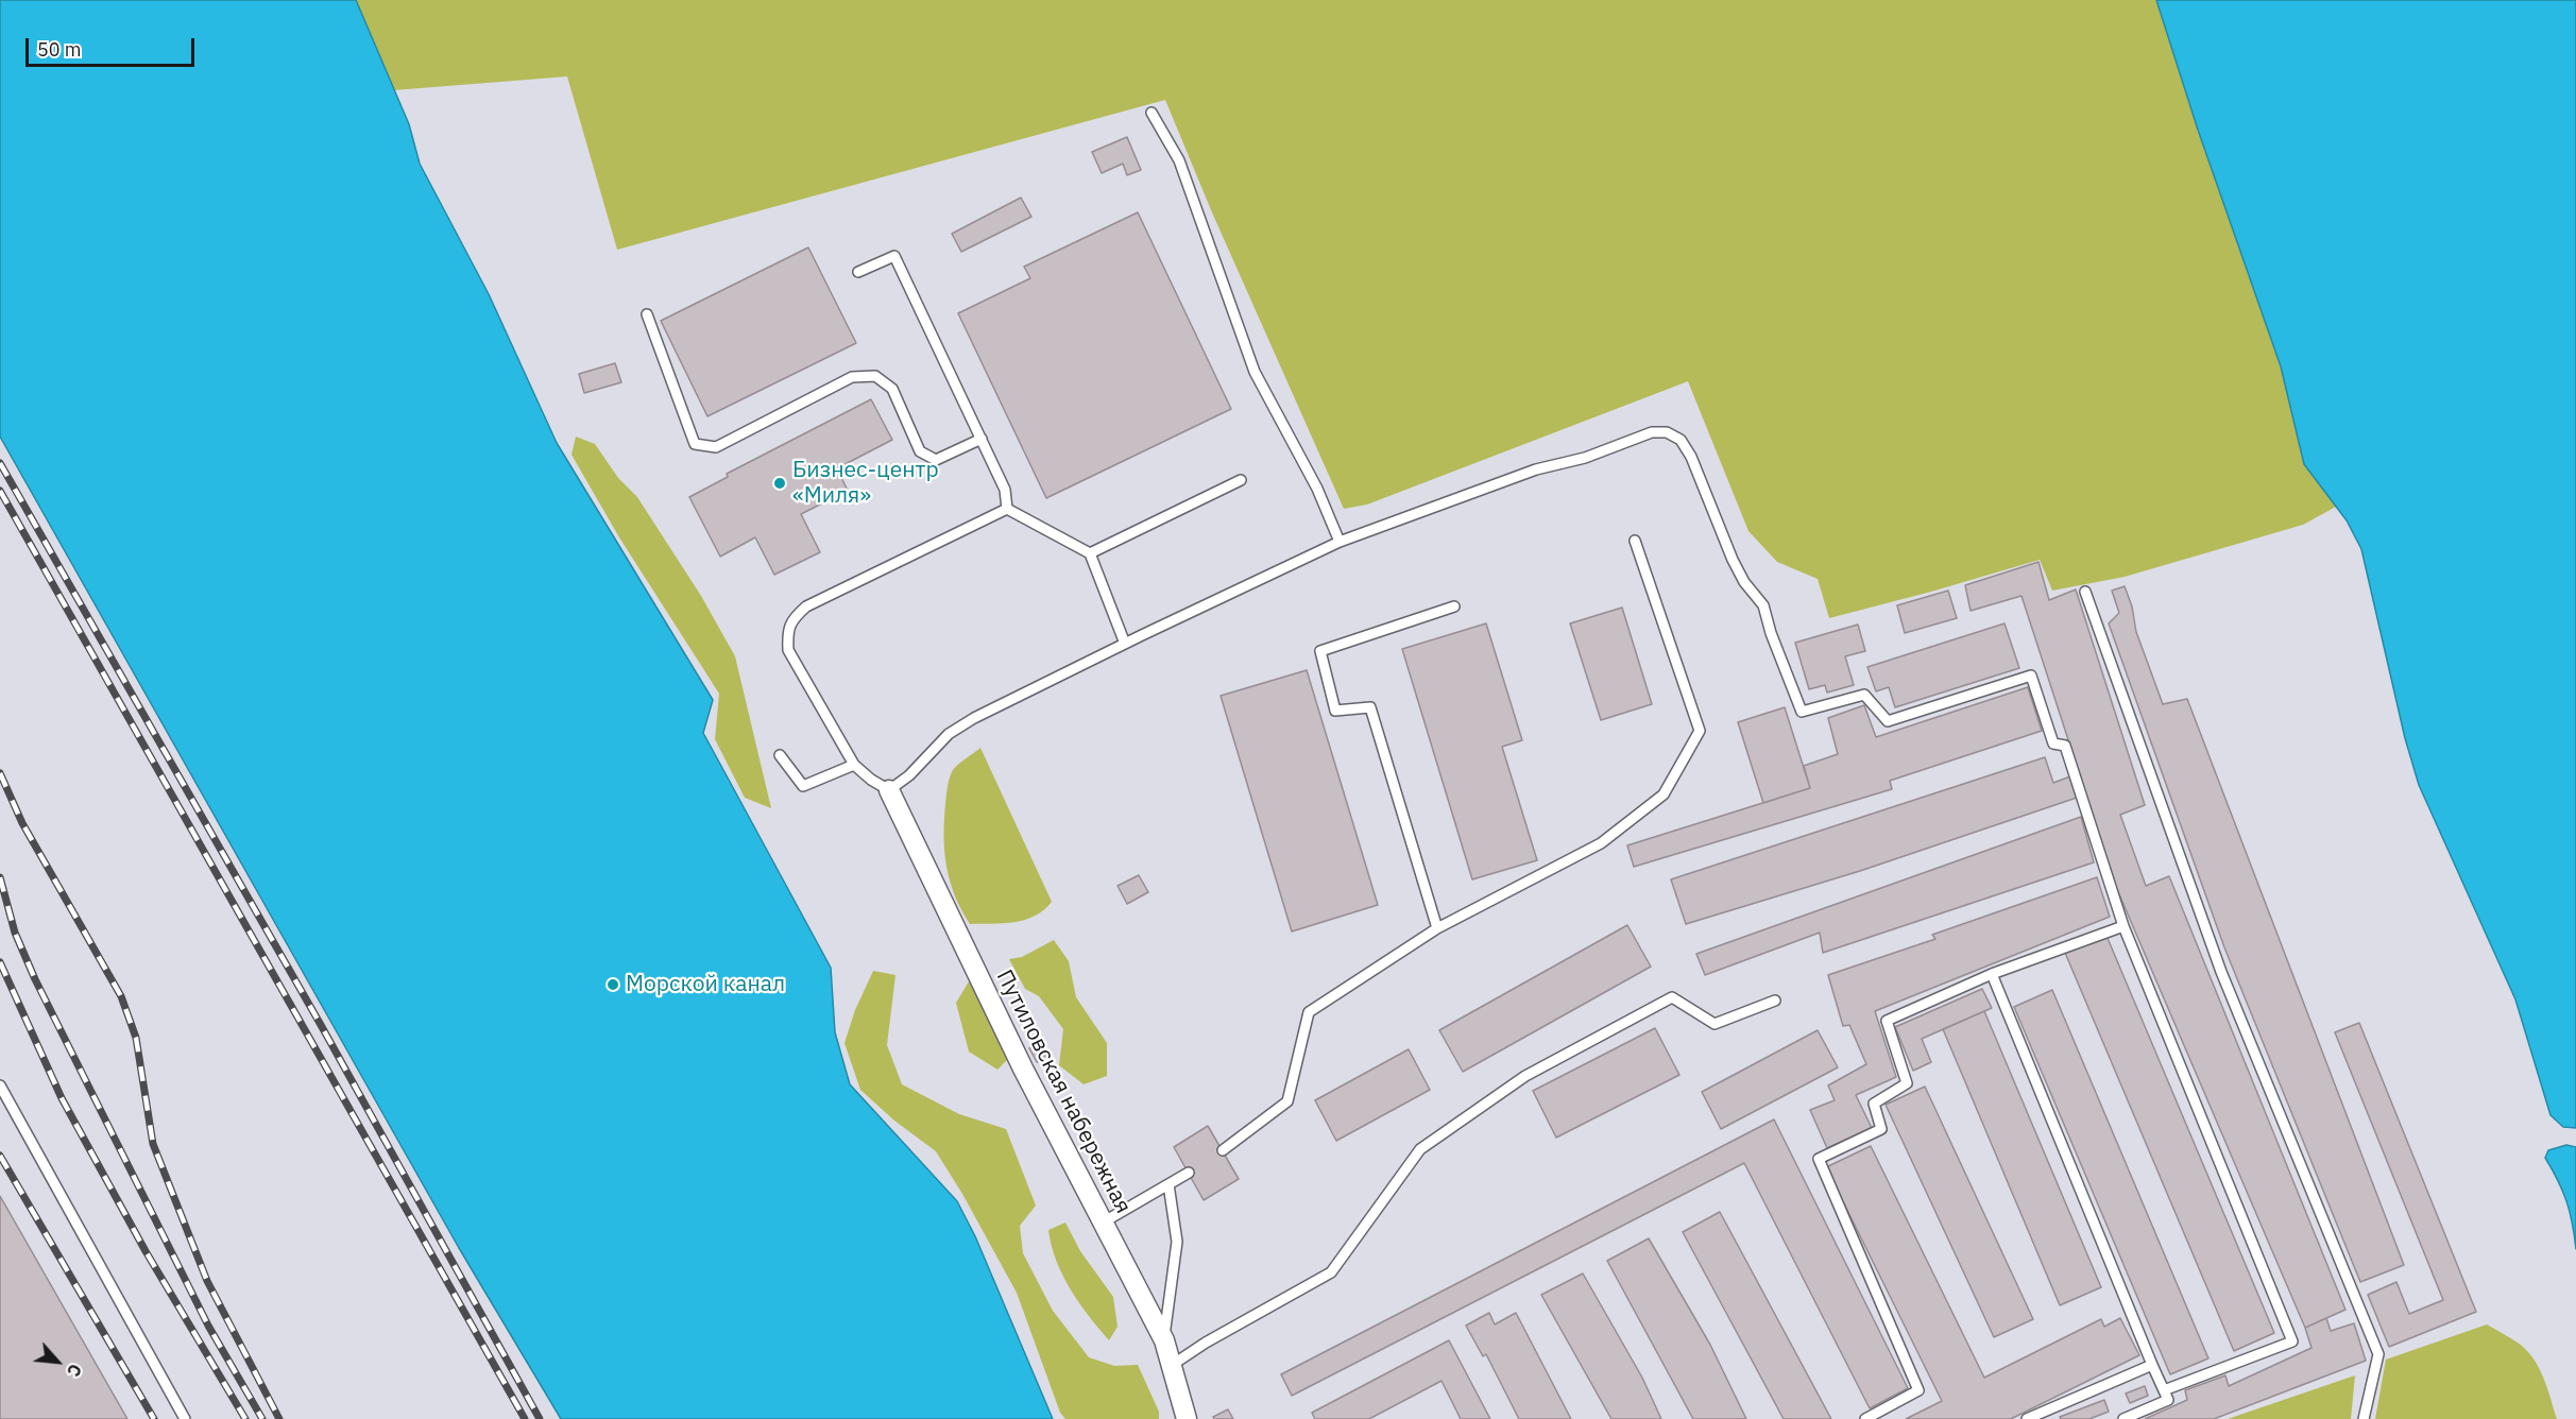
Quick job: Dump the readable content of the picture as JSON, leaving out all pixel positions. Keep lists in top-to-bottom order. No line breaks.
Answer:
{"streets":{"street":["Путиловская набережная"]},"places":["Бизнес-центр «Миля»","Морской канал"],"scale_bar":"50 m","north":"bottom right"}
